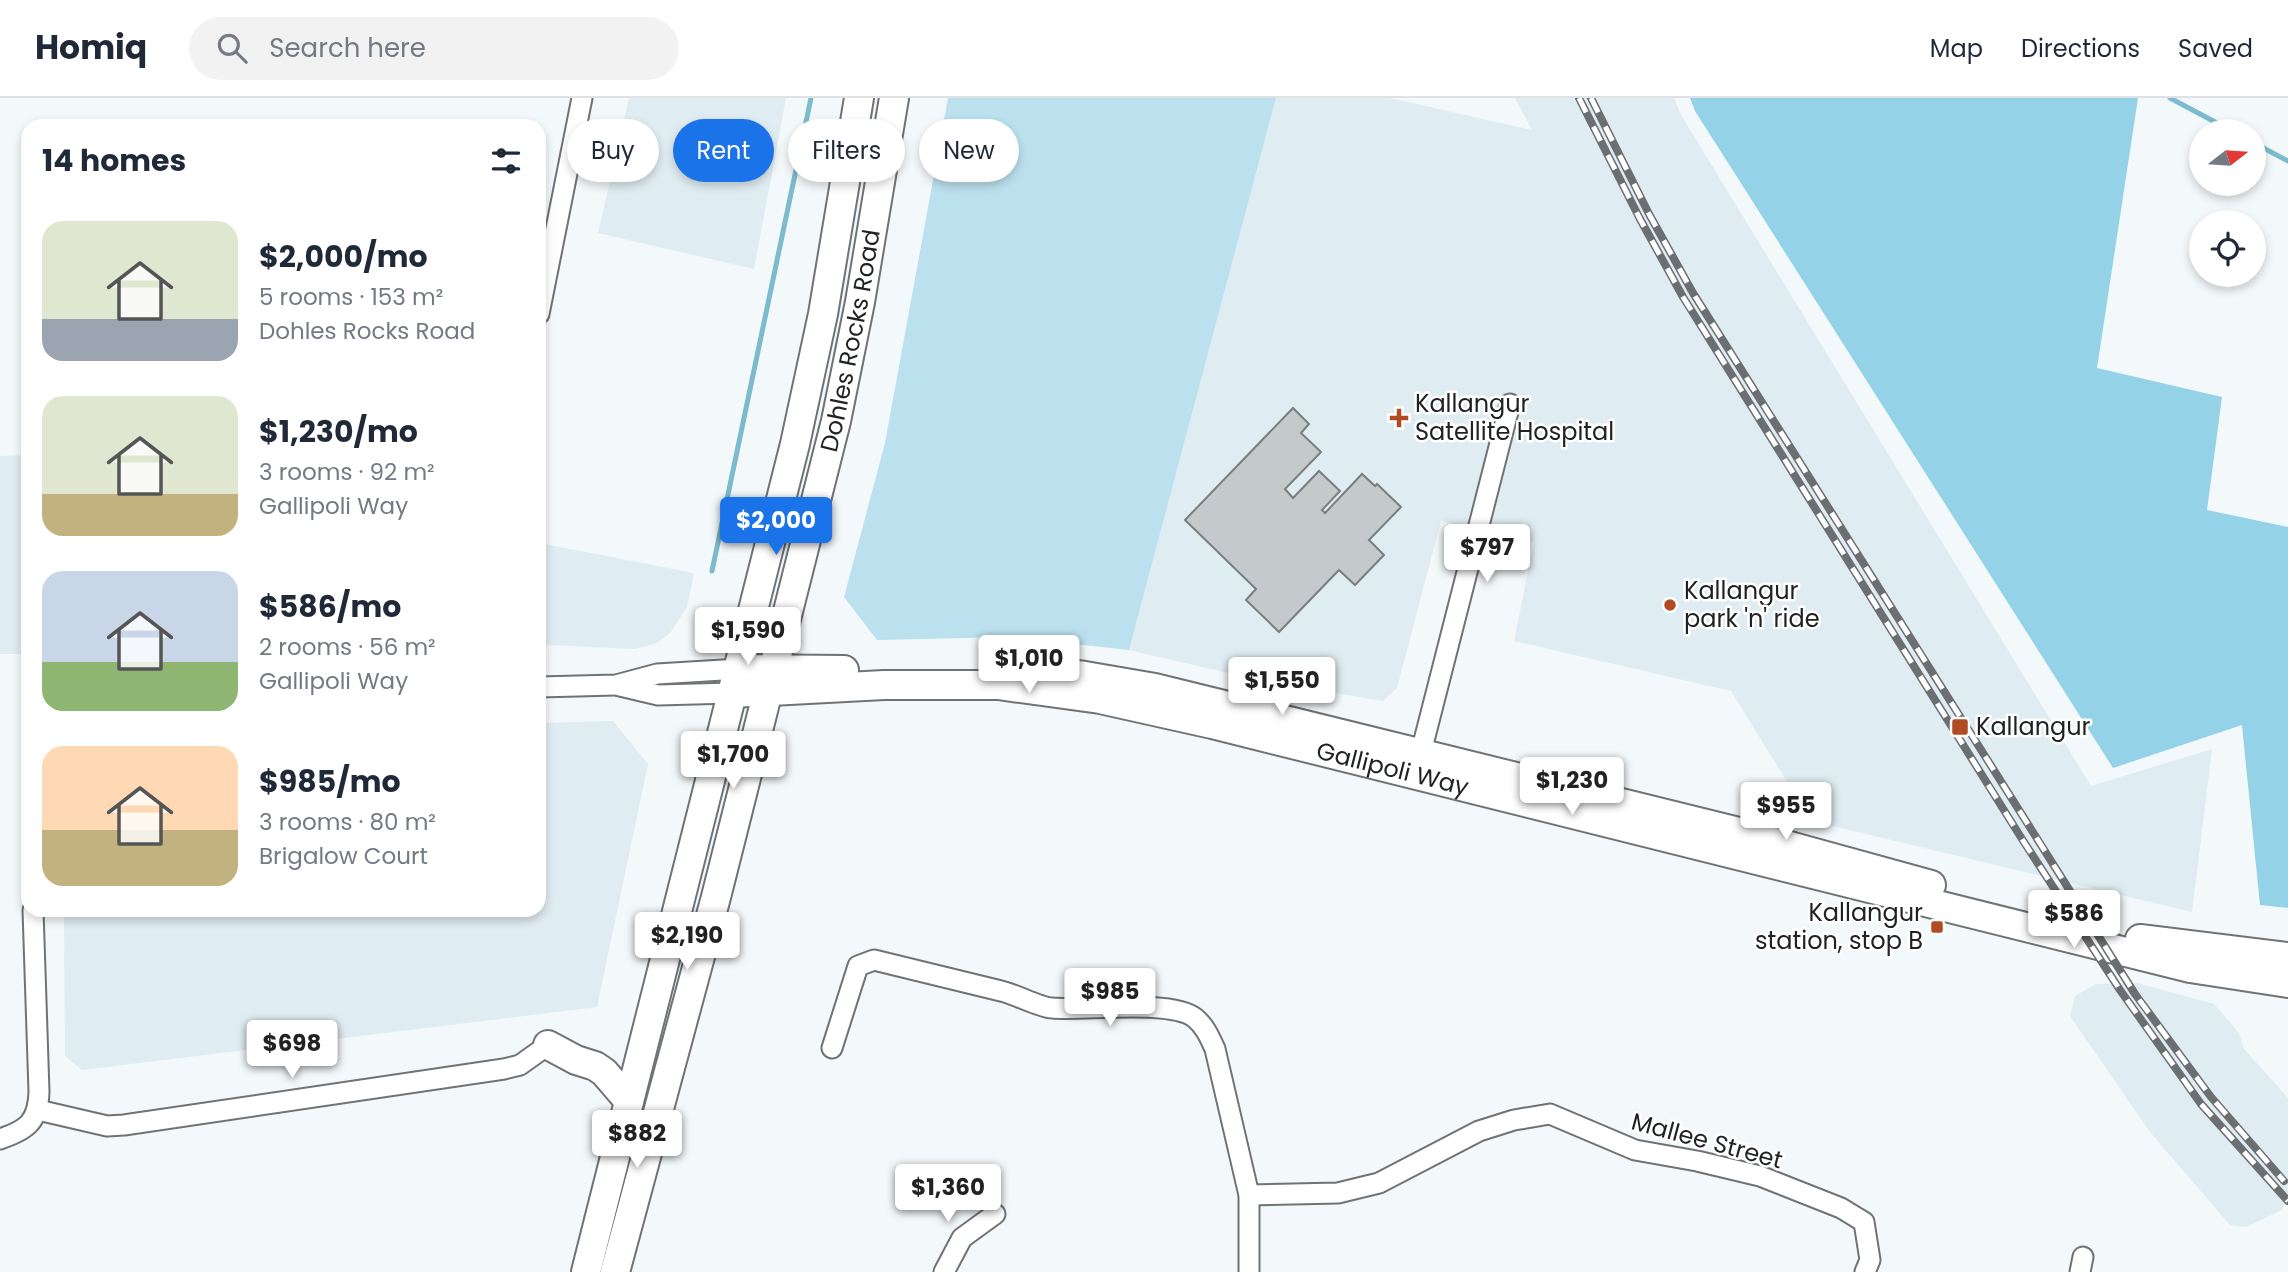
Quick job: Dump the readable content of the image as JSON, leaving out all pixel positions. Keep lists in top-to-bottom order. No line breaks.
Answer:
{"streets":{"street":["Dohles Rocks Road","Gallipoli Way","Mallee Street"]},"crossings":[["Dohles Rocks Road","Gallipoli Way"]],"places":{"health":["Kallangur Satellite Hospital"],"other":["Kallangur park 'n' ride"],"transit":["Kallangur","Kallangur station, stop B"]},"north":"right","page":{"header":"Homiq","search":"Search here","nav":["Map","Directions","Saved"],"chip":["Buy","Rent","Filters","New"],"heading":"14 homes","list":[{"name":"$2,000/mo","note":"5 rooms · 153 m² · Dohles Rocks Road"},{"name":"$1,230/mo","note":"3 rooms · 92 m² · Gallipoli Way"},{"name":"$586/mo","note":"2 rooms · 56 m² · Gallipoli Way"},{"name":"$985/mo","note":"3 rooms · 80 m² · Brigalow Court"}],"price":["$2,000","$797","$1,590","$1,010","$1,550","$1,700","$1,230","$955","$586","$2,190","$985","$698","$882","$1,360"]}}
